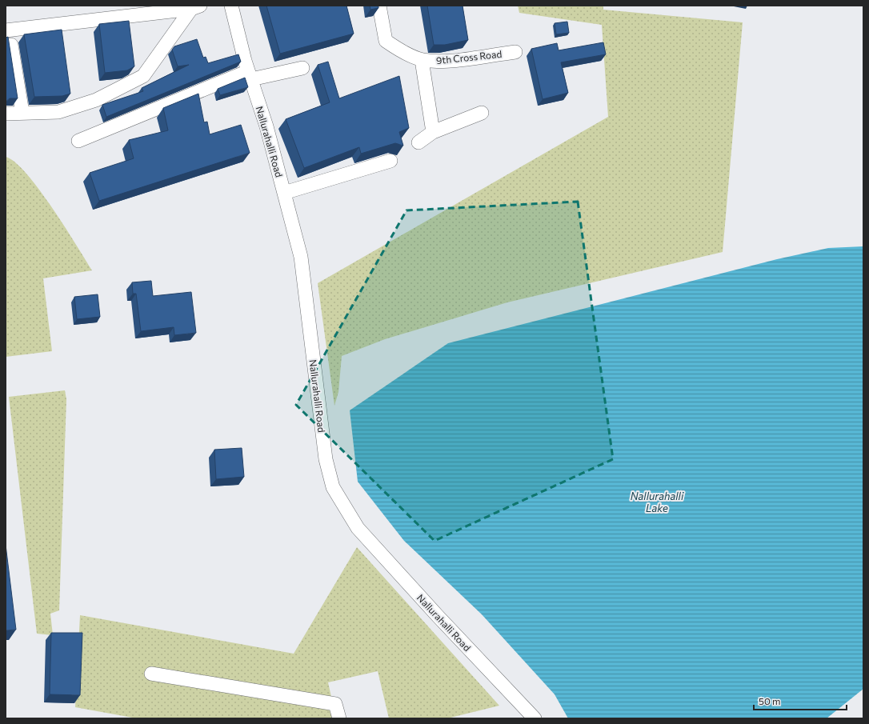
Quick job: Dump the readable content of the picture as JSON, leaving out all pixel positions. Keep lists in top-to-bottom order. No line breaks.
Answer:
{"streets":{"street":["9th Cross Road","Nallurahalli Road"]},"water":["Nallurahalli Lake"],"scale_bar":"50 m"}
